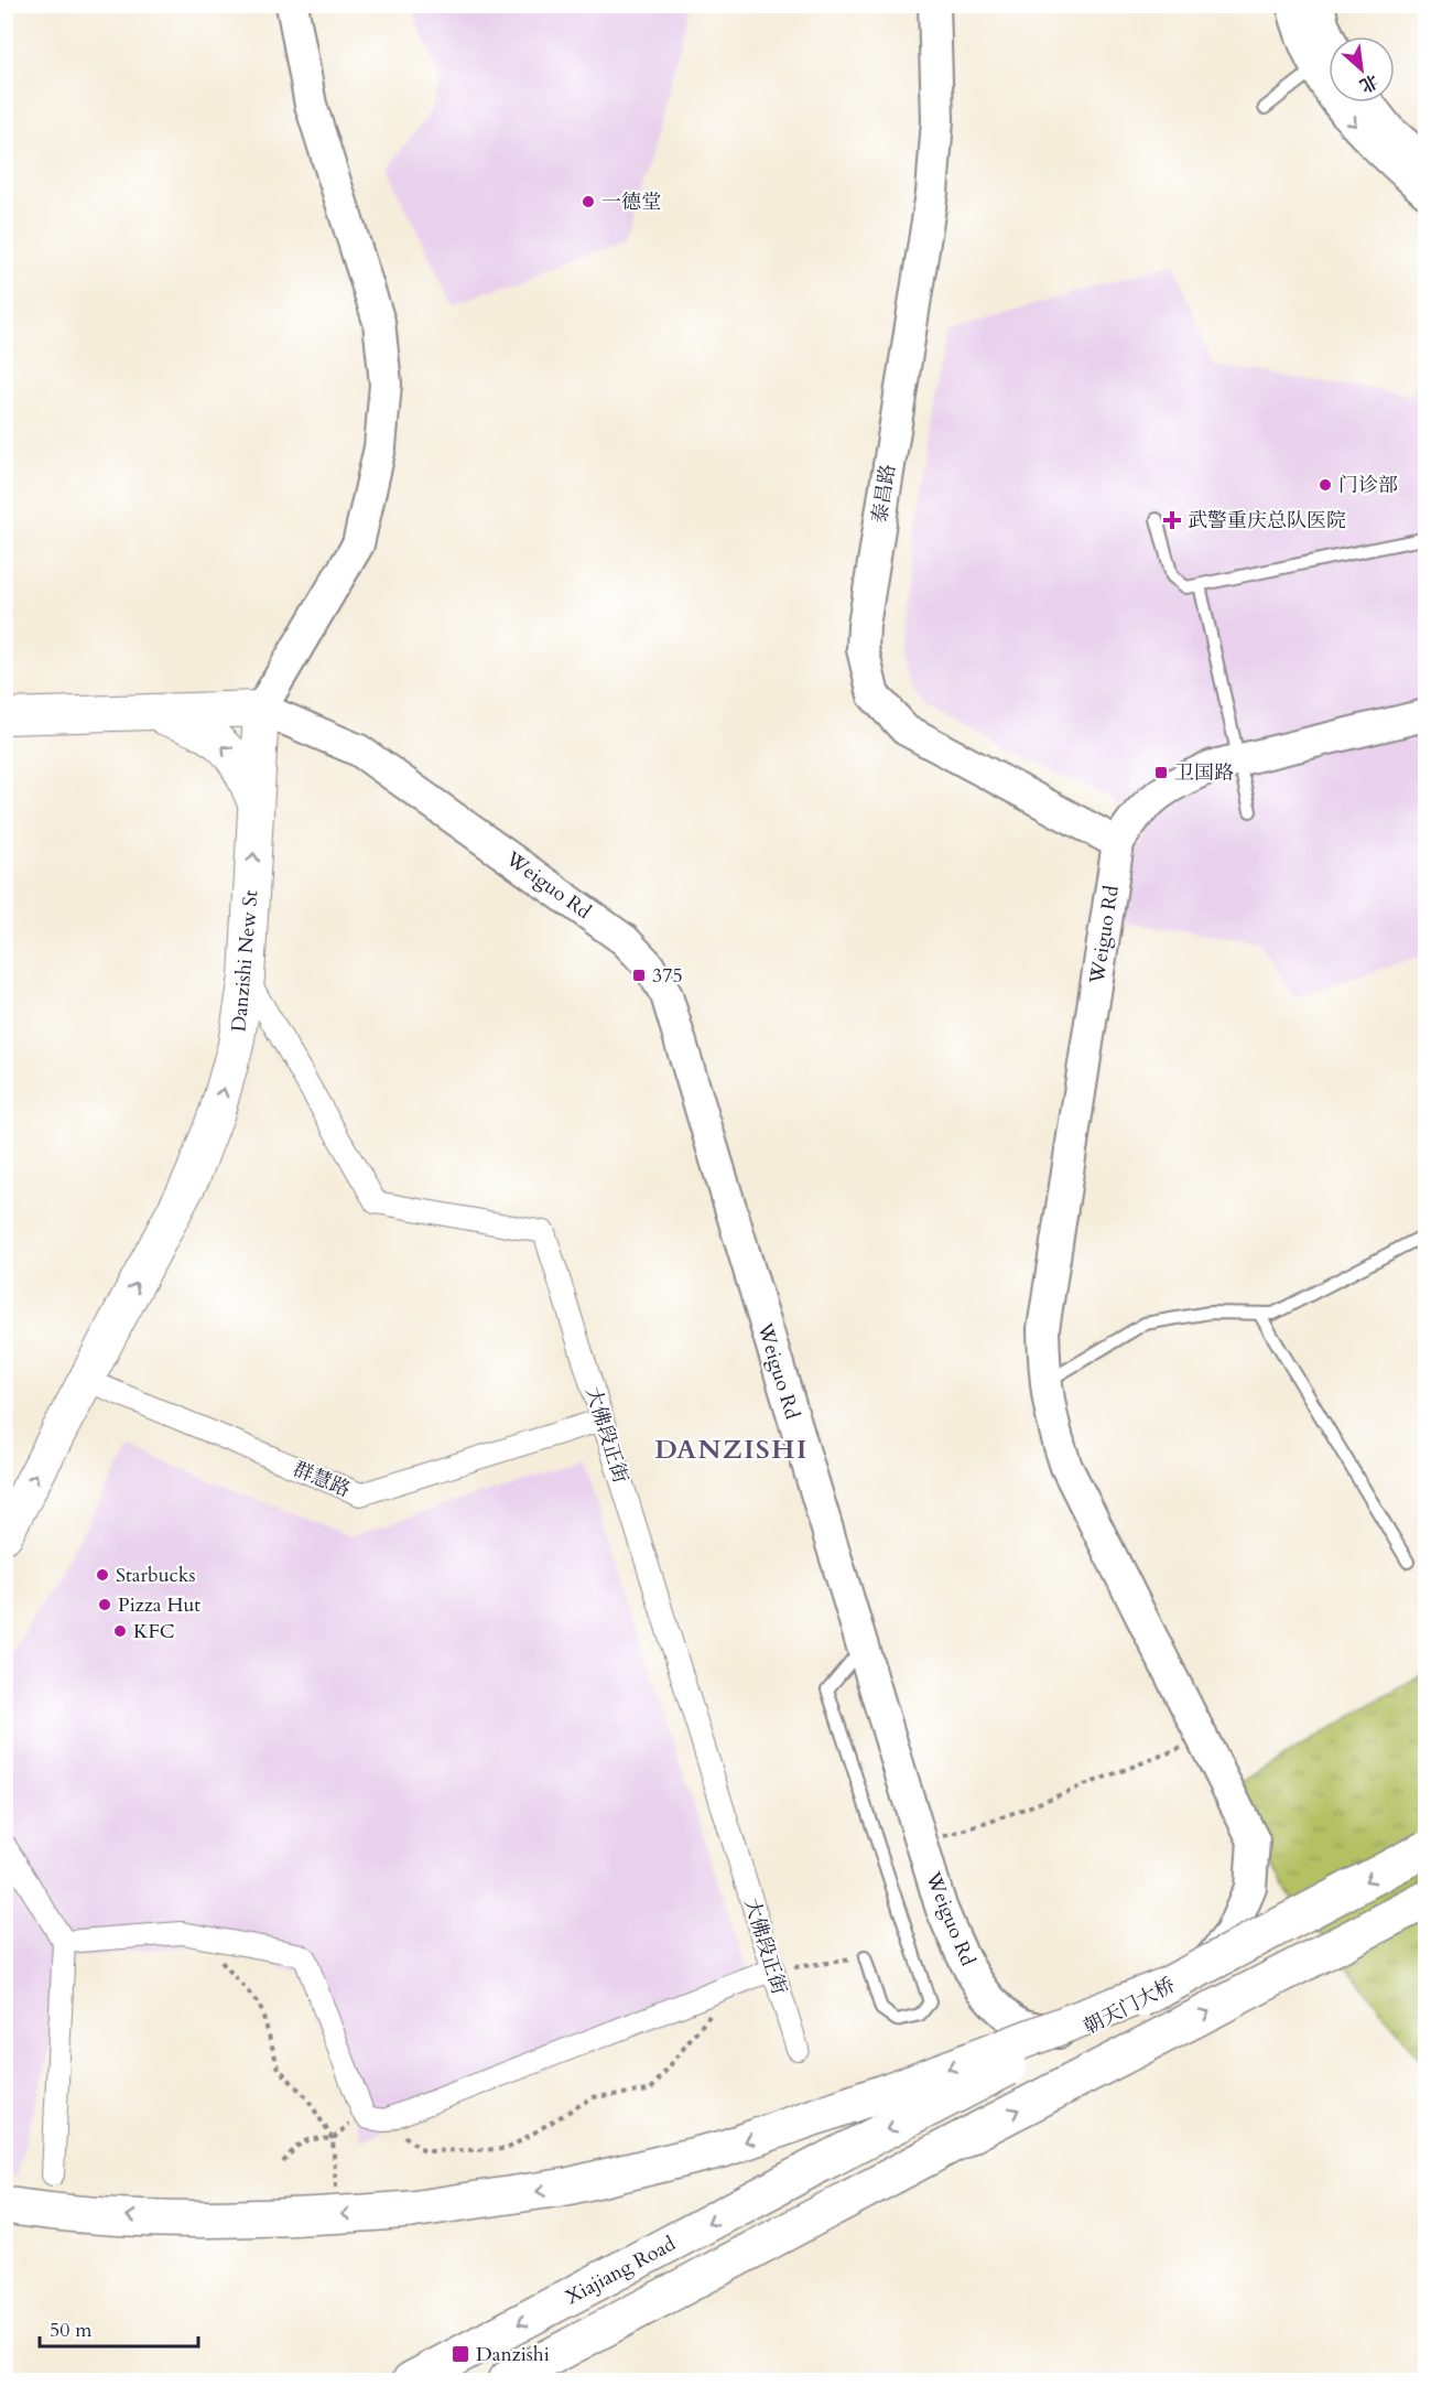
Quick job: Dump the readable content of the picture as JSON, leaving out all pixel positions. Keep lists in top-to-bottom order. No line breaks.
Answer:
{"streets":{"highway":["朝天门大桥","Xiajiang Road"],"main road":["Danzishi New St"],"street":["泰昌路","Weiguo Rd","大佛段正街","群慧路"]},"crossings":[["泰昌路","Weiguo Rd"],["Weiguo Rd","Danzishi New St"],["Danzishi New St","大佛段正街"],["Danzishi New St","群慧路"],["大佛段正街","群慧路"],["朝天门大桥","Xiajiang Road"]],"one_way":["Danzishi New St"],"districts":["DANZISHI"],"places":{"other":["一德堂","门诊部","Starbucks","Pizza Hut","KFC"],"health":["武警重庆总队医院"],"transit":["卫国路","375","Danzishi"]},"scale_bar":"50 m","north":"bottom right"}
